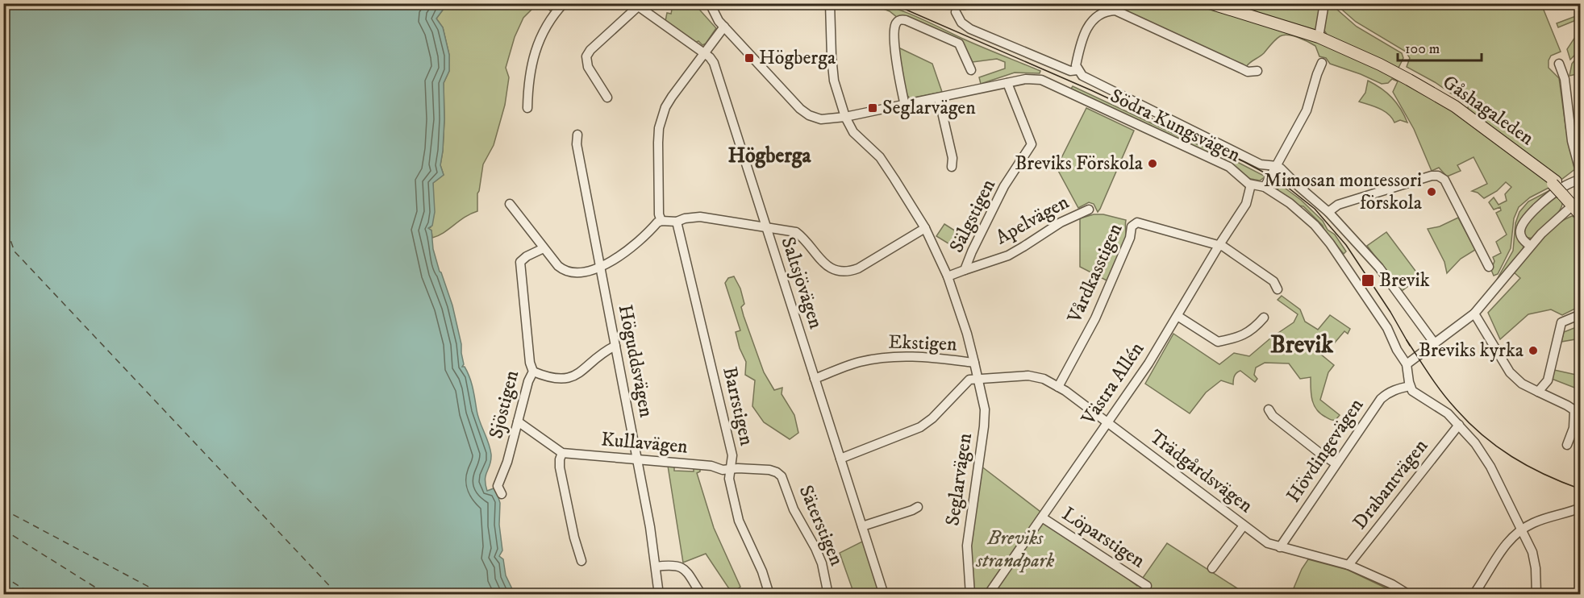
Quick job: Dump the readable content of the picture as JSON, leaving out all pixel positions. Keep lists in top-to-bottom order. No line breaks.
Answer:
{"streets":{"main road":["Gåshagaleden"],"street":["Södra Kungsvägen","Sälgstigen","Apelvägen","Vårdkasstigen","Saltsjövägen","Ekstigen","Höguddsvägen","Västra Allén","Sjöstigen","Barrstigen","Kullavägen","Hövdingevägen","Trädgårdsvägen","Seglarvägen","Drabantvägen","Säterstigen","Löparstigen"]},"crossings":[["Södra Kungsvägen","Sälgstigen"],["Södra Kungsvägen","Västra Allén"],["Södra Kungsvägen","Hövdingevägen"],["Södra Kungsvägen","Seglarvägen"],["Sälgstigen","Apelvägen"],["Sälgstigen","Seglarvägen"],["Vårdkasstigen","Västra Allén"],["Vårdkasstigen","Trädgårdsvägen"],["Saltsjövägen","Ekstigen"],["Ekstigen","Seglarvägen"],["Höguddsvägen","Kullavägen"],["Västra Allén","Trädgårdsvägen"],["Västra Allén","Löparstigen"],["Barrstigen","Kullavägen"],["Kullavägen","Säterstigen"],["Hövdingevägen","Trädgårdsvägen"],["Trädgårdsvägen","Seglarvägen"],["Trädgårdsvägen","Drabantvägen"]],"districts":["Högberga","Brevik"],"parks":["Breviks strandpark"],"places":{"transit":["Högberga","Seglarvägen","Brevik"],"other":["Breviks Förskola","Mimosan montessori förskola","Breviks kyrka"]},"scale_bar":"100 m"}
